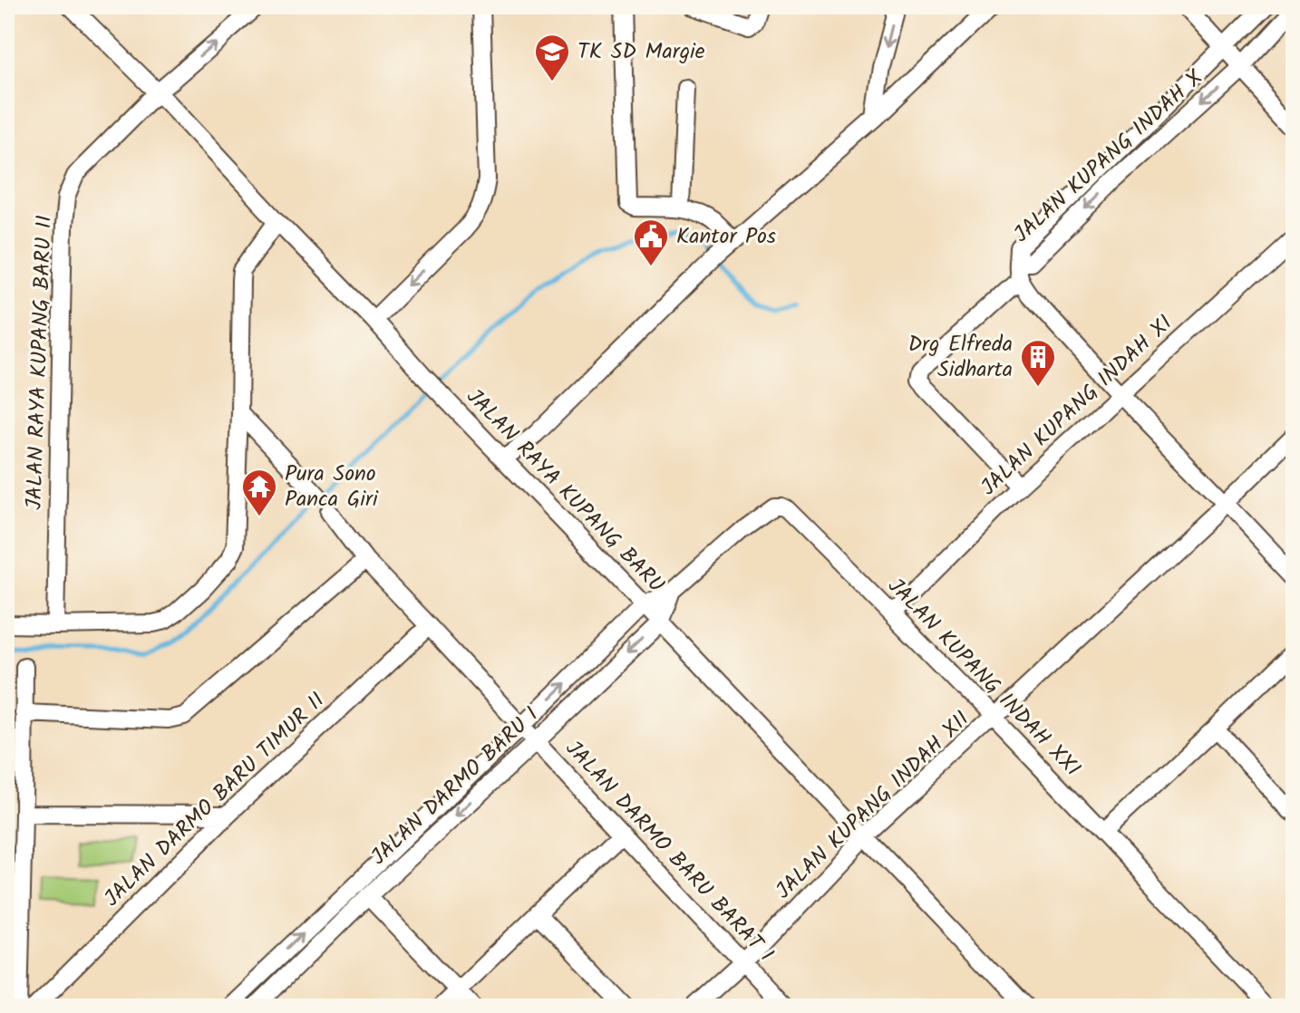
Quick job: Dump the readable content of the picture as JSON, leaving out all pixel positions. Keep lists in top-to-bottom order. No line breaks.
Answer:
{"streets":{"street":["JALAN KUPANG INDAH X","JALAN RAYA KUPANG BARU II","JALAN KUPANG INDAH XI","JALAN RAYA KUPANG BARU","JALAN KUPANG INDAH XXI","JALAN DARMO BARU I","JALAN DARMO BARU TIMUR II","JALAN KUPANG INDAH XII","JALAN DARMO BARU BARAT I"]},"crossings":[["JALAN RAYA KUPANG BARU II","JALAN RAYA KUPANG BARU"],["JALAN KUPANG INDAH XI","JALAN KUPANG INDAH XXI"],["JALAN RAYA KUPANG BARU","JALAN KUPANG INDAH XXI"],["JALAN RAYA KUPANG BARU","JALAN DARMO BARU I"],["JALAN RAYA KUPANG BARU","JALAN KUPANG INDAH XII"],["JALAN KUPANG INDAH XXI","JALAN DARMO BARU I"],["JALAN KUPANG INDAH XXI","JALAN KUPANG INDAH XII"],["JALAN DARMO BARU I","JALAN DARMO BARU BARAT I"],["JALAN DARMO BARU TIMUR II","JALAN DARMO BARU BARAT I"],["JALAN KUPANG INDAH XII","JALAN DARMO BARU BARAT I"]],"places":{"school or university":["TK SD Margie"],"public building":["Kantor Pos"],"building":["Drg Elfreda Sidharta"],"temple":["Pura Sono Panca Giri"]}}
